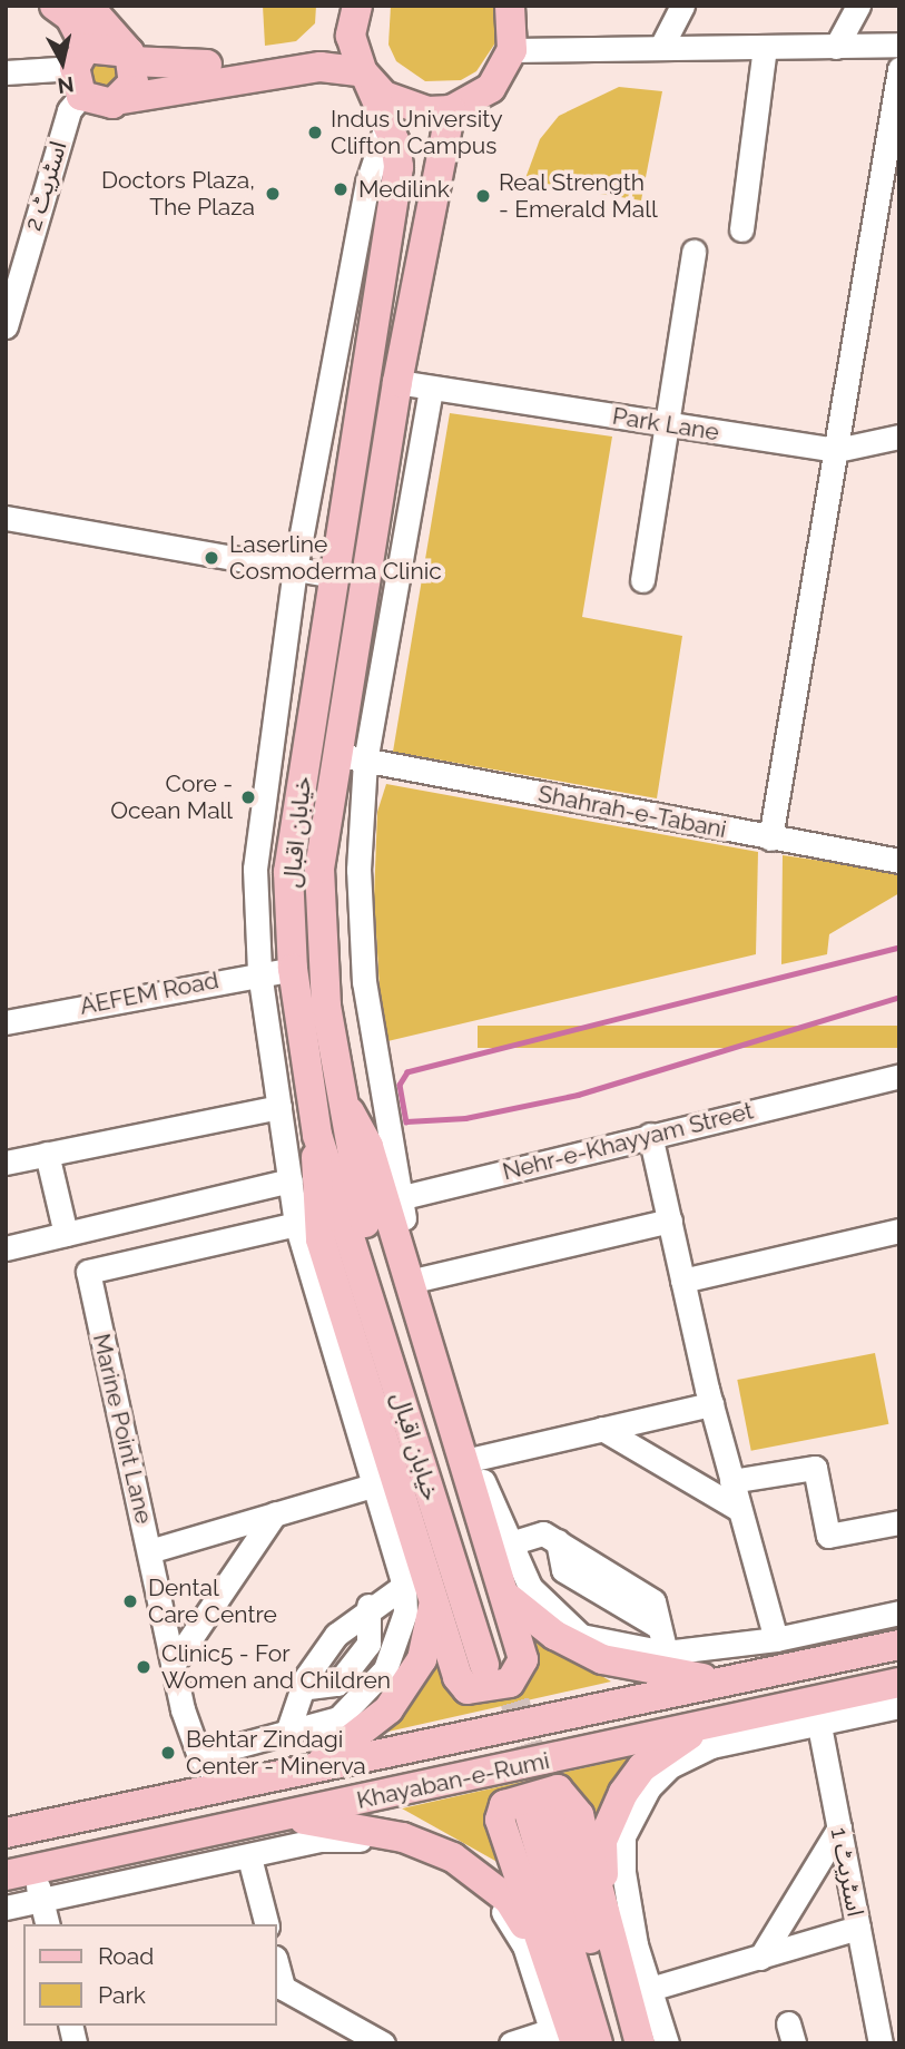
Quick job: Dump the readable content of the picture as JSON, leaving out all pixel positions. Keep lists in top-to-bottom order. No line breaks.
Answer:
{"streets":{"main road":["خیابان اقبال","Khayaban-e-Rumi"],"street":["اسٹریٹ 2","Park Lane","Shahrah-e-Tabani","AEFEM Road","Nehr-e-Khayyam Street","Marine Point Lane","اسٹریٹ 1"]},"crossings":[["Park Lane","خیابان اقبال"],["Shahrah-e-Tabani","خیابان اقبال"],["خیابان اقبال","AEFEM Road"],["خیابان اقبال","Nehr-e-Khayyam Street"],["Marine Point Lane","Khayaban-e-Rumi"],["Khayaban-e-Rumi","اسٹریٹ 1"]],"places":["Indus University Clifton Campus","Medilink","Doctors Plaza, The Plaza","Real Strength - Emerald Mall","Laserline Cosmoderma Clinic","Core - Ocean Mall","Dental Care Centre","Clinic5 - For Women and Children","Behtar Zindagi Center - Minerva"],"legend":["Road","Park"],"north":"bottom"}
